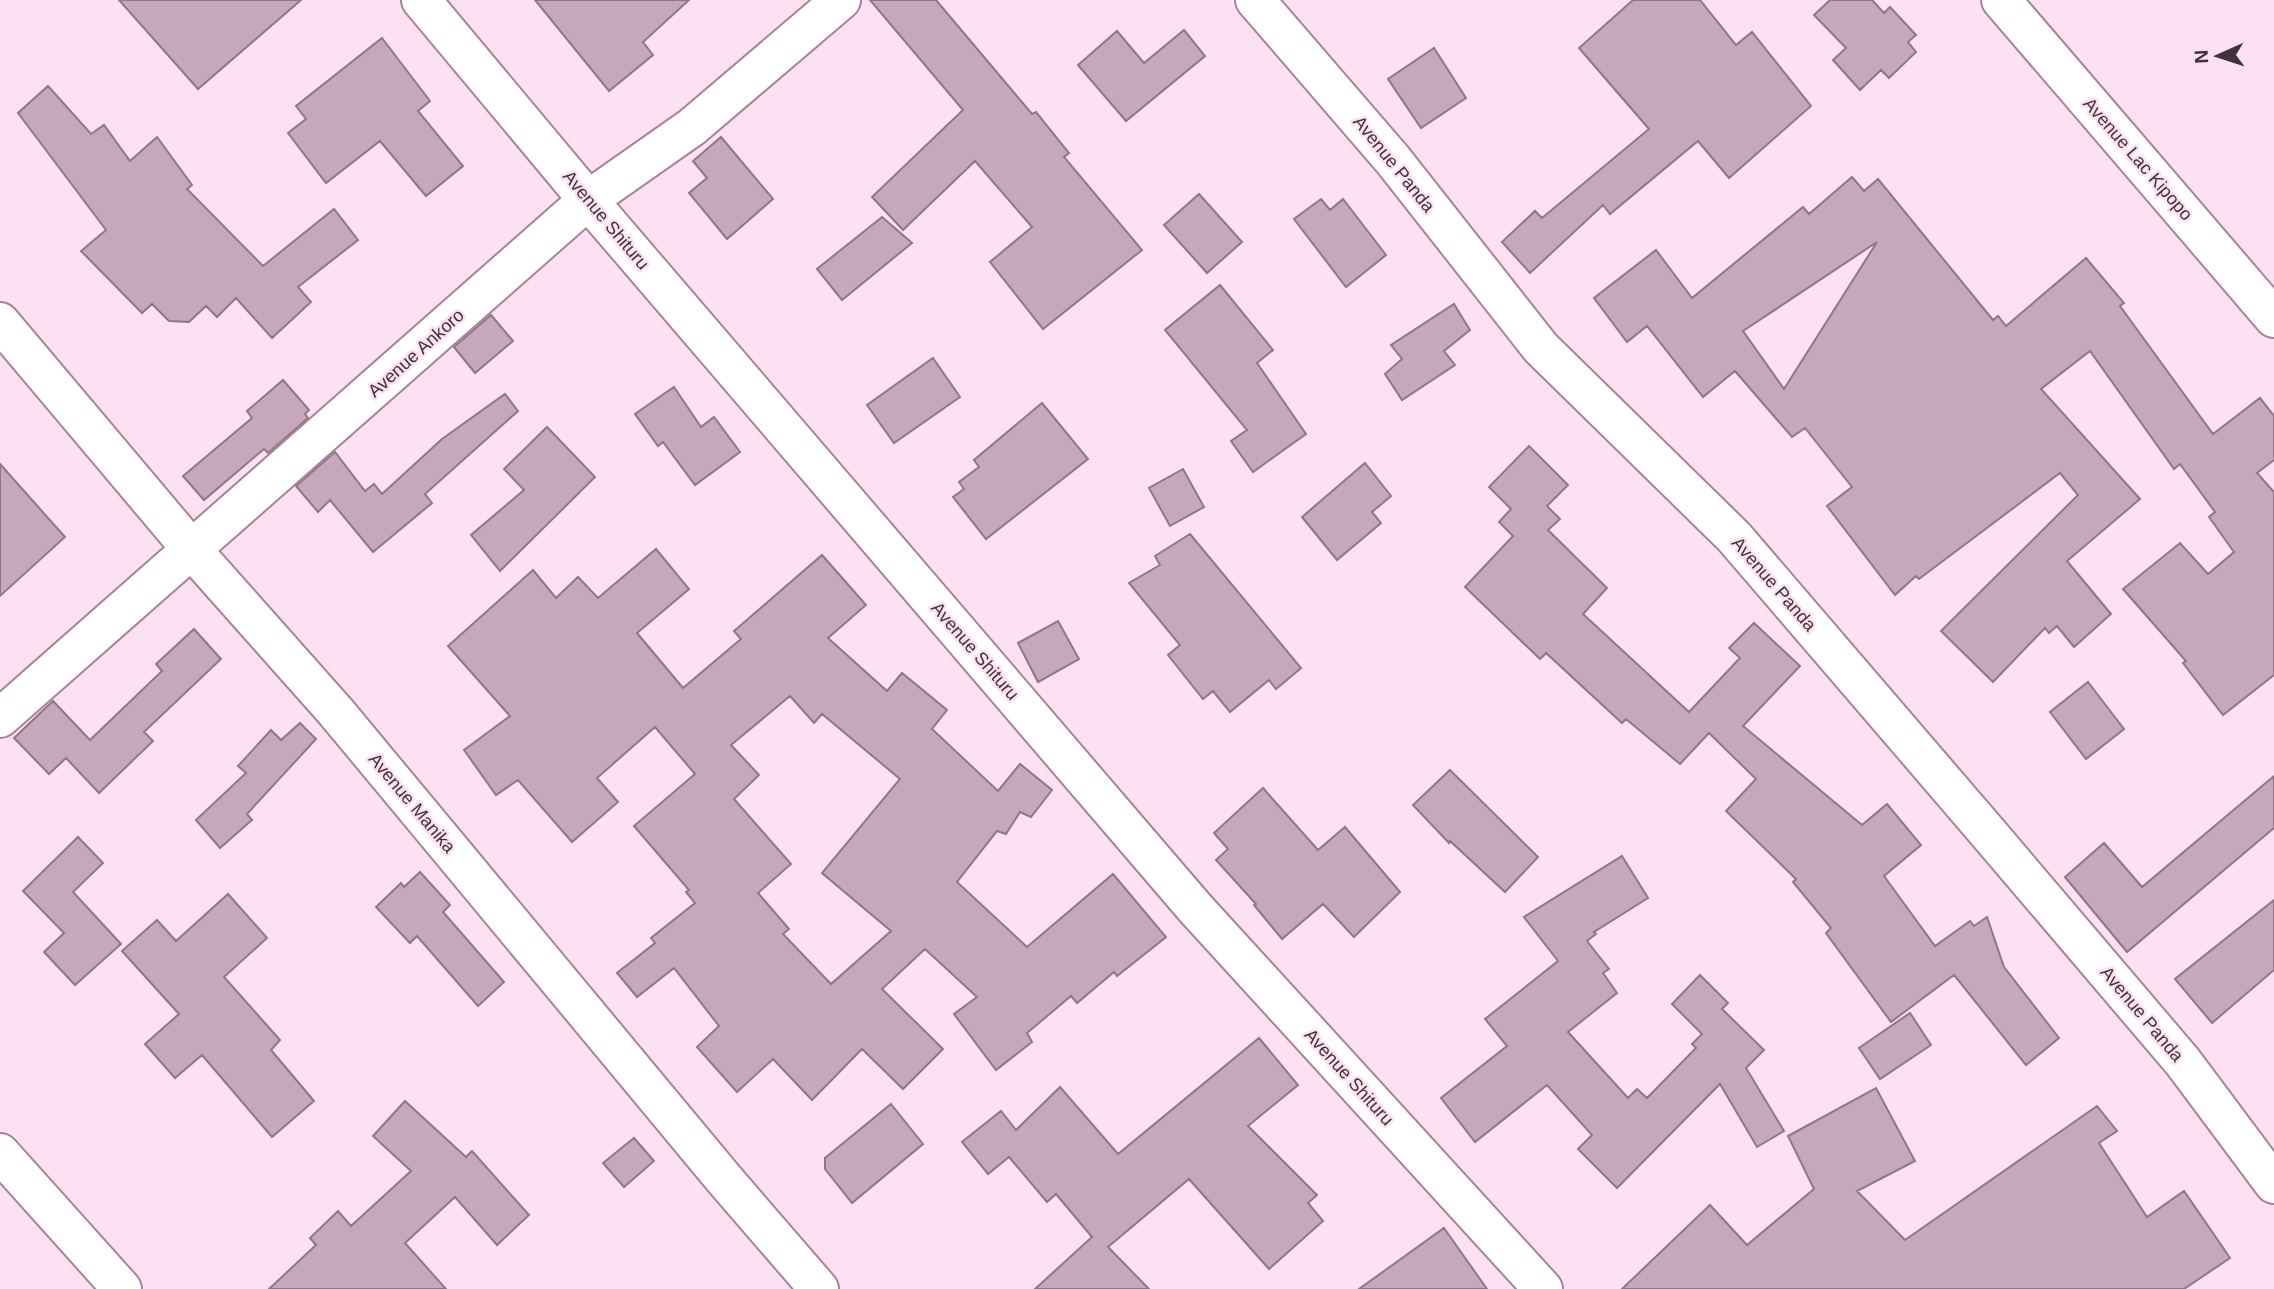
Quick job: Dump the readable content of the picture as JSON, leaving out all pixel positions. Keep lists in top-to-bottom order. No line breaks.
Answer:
{"streets":{"street":["Avenue Lac Kipopo","Avenue Panda","Avenue Shituru","Avenue Ankoro","Avenue Manika"]},"crossings":[["Avenue Shituru","Avenue Ankoro"],["Avenue Ankoro","Avenue Manika"]],"north":"left"}
